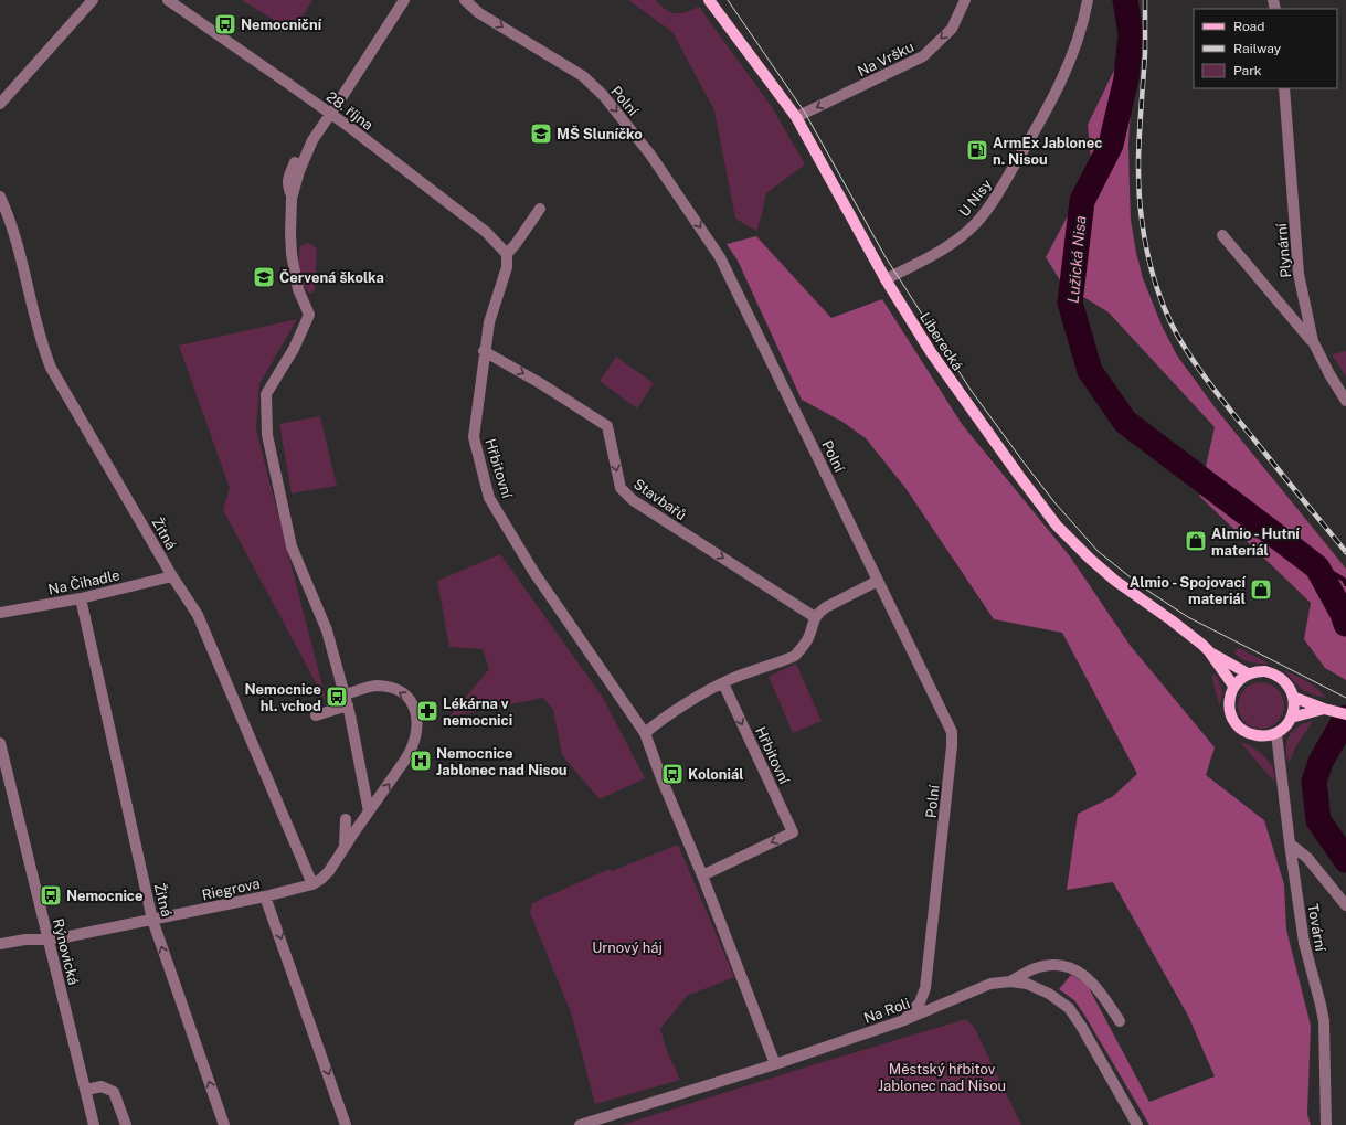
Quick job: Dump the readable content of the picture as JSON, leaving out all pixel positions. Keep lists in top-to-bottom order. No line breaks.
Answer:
{"streets":{"main road":["Liberecká"],"street":["Na Vršku","Polní","28. října","U Nisy","Plynární","Hřbitovní","Stavbařů","Žitná","Na Čihadle","Riegrova","Tovární","Rýnovická","Na Roli"]},"crossings":[["Na Vršku","Liberecká"],["Polní","Na Roli"],["28. října","Hřbitovní"],["U Nisy","Liberecká"],["Liberecká","Tovární"],["Hřbitovní","Stavbařů"],["Hřbitovní","Na Roli"],["Žitná","Na Čihadle"],["Žitná","Riegrova"],["Riegrova","Rýnovická"]],"one_way":["Na Vršku","Polní","Stavbařů"],"water":["Lužická Nisa"],"parks":["Urnový háj","Městský hřbitov Jablonec nad Nisou"],"places":{"bus stop":["Nemocniční","Nemocnice hl. vchod","Koloniál","Nemocnice"],"school or university":["MŠ Sluníčko","Červená školka"],"fuel station":["ArmEx Jablonec n. Nisou"],"shop":["Almio - Hutní materiál","Almio - Spojovací materiál"],"pharmacy":["Lékárna v nemocnici"],"hospital":["Nemocnice Jablonec nad Nisou"]},"legend":["Road","Railway","Park"]}
